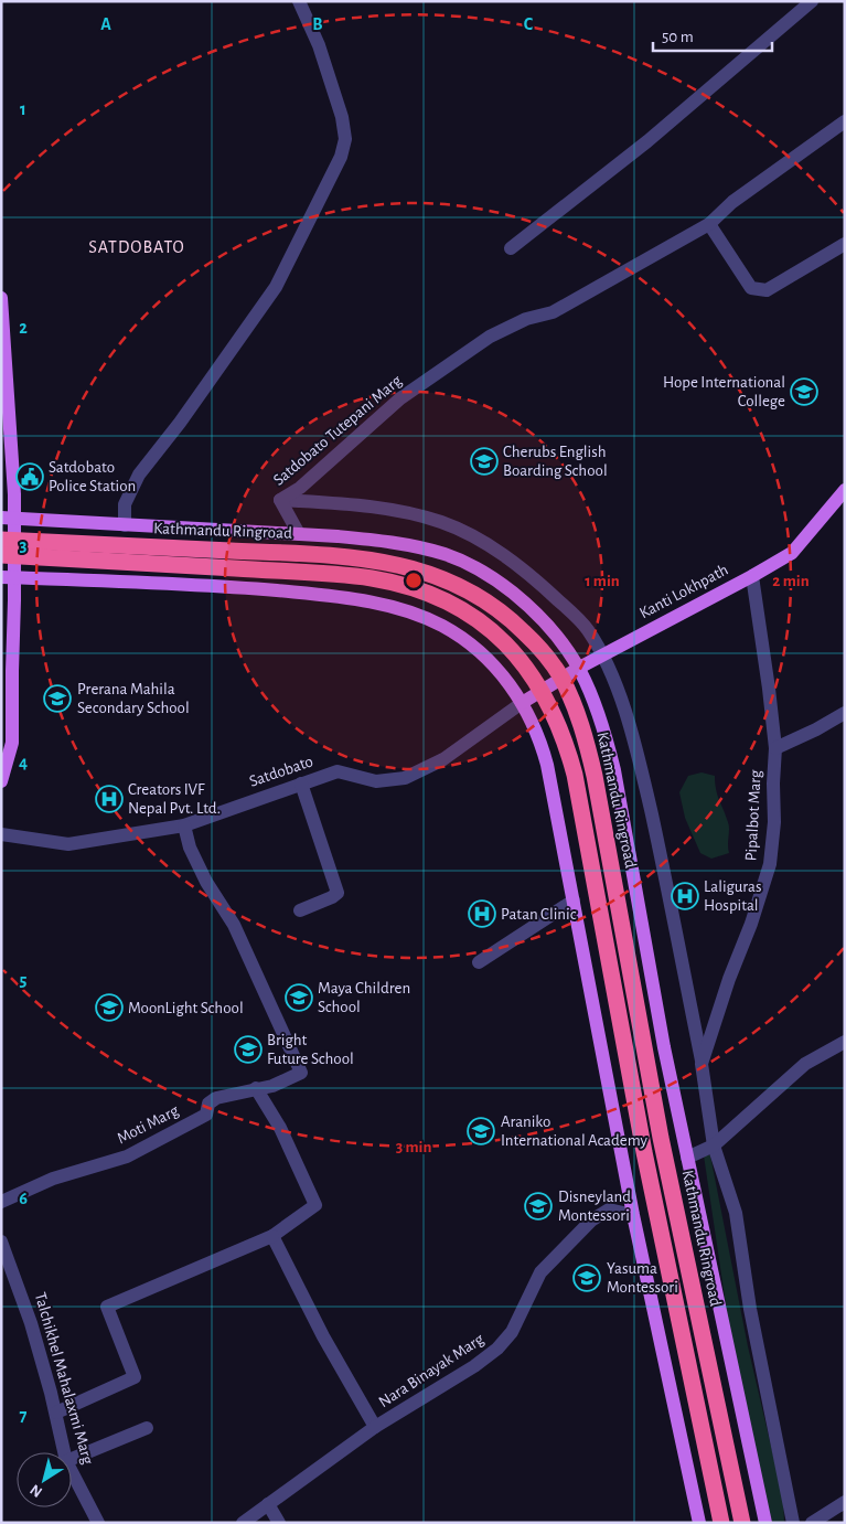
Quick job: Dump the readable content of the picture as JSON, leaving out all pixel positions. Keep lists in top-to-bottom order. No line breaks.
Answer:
{"streets":{"highway":["Kathmandu Ringroad"],"main road":["Kanti Lokhpath"],"street":["Satdobato Tutepani Marg","Satdobato","Pipalbot Marg","Moti Marg","Nara Binayak Marg","Talchikhel Mahalaxmi Marg"]},"crossings":[["Kathmandu Ringroad","Kanti Lokhpath"],["Kanti Lokhpath","Satdobato"],["Kanti Lokhpath","Pipalbot Marg"],["Satdobato","Moti Marg"]],"districts":["SATDOBATO"],"places":{"school or university":["Hope International College","Cherubs English Boarding School","Prerana Mahila Secondary School","Maya Children School","MoonLight School","Bright Future School","Araniko International Academy","Disneyland Montessori","Yasuma Montessori"],"public building":["Satdobato Police Station"],"hospital":["Creators IVF Nepal Pvt. Ltd.","Laliguras Hospital","Patan Clinic"]},"scale_bar":"50 m","north":"bottom left","grid":{"columns":["A","B","C"],"rows":["1","2","3","4","5","6","7"]},"rings":["1 min","2 min","3 min"]}
